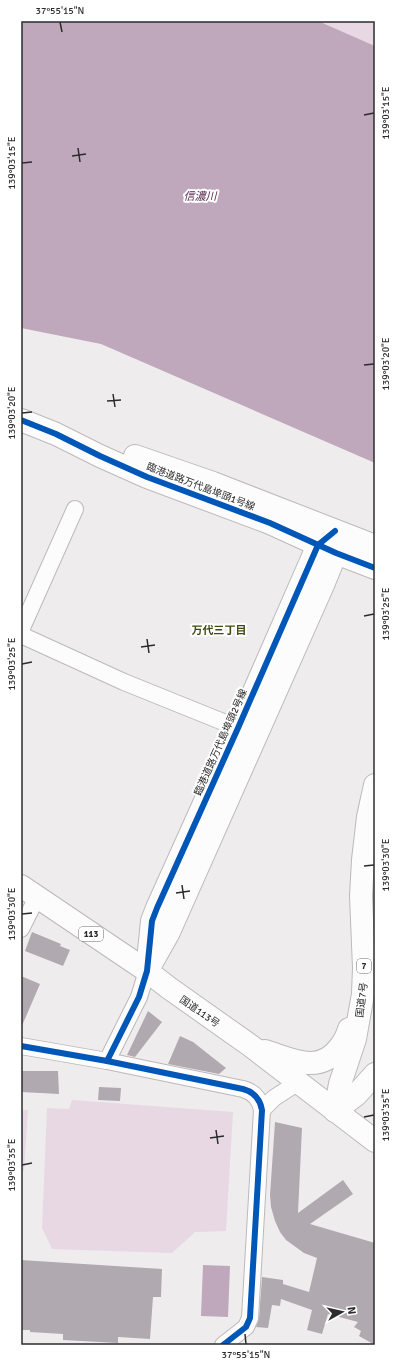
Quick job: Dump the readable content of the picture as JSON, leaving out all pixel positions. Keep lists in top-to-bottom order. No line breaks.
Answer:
{"streets":{"main road":["臨港道路万代島埠頭1号線","臨港道路万代島埠頭2号線","113","7","国道7号","国道113号"]},"crossings":[["臨港道路万代島埠頭1号線","臨港道路万代島埠頭2号線"],["臨港道路万代島埠頭2号線","国道113号"],["国道7号","国道113号"]],"districts":["万代三丁目"],"water":["信濃川"],"north":"right","coordinates":["37°55'15\"N","139°03'15\"E","139°03'20\"E","139°03'25\"E","139°03'30\"E","139°03'35\"E"]}
